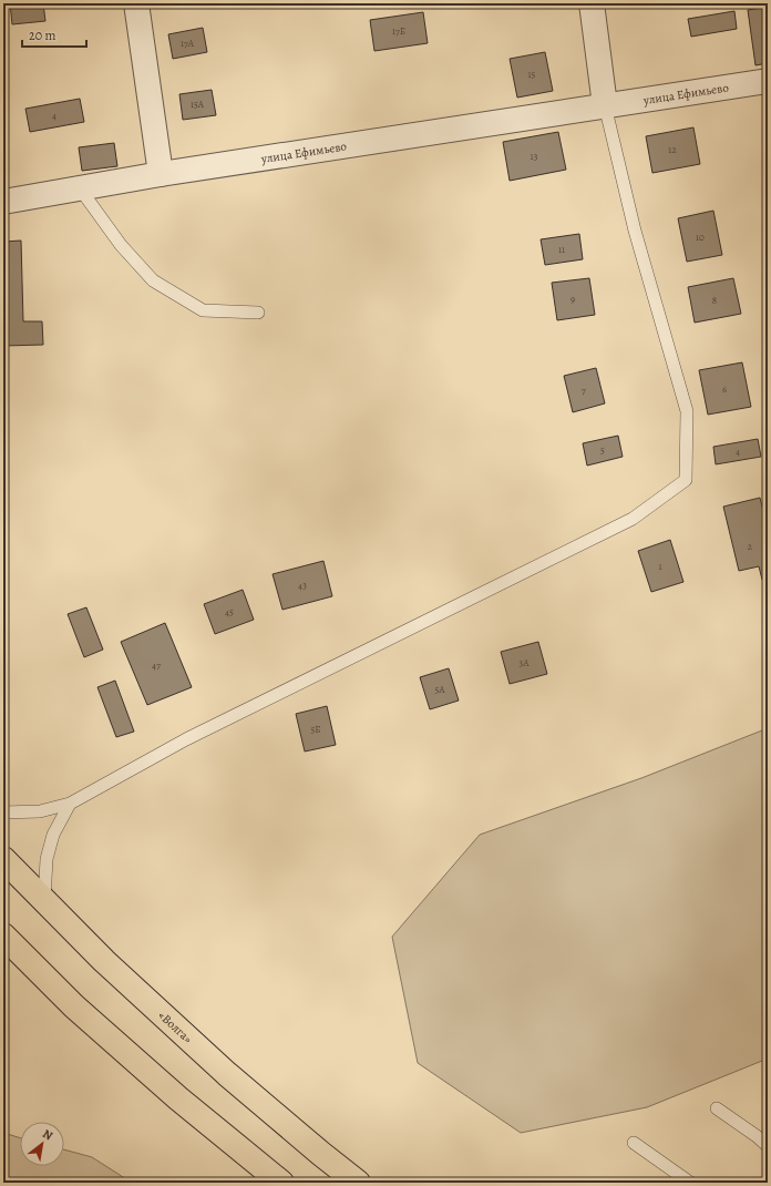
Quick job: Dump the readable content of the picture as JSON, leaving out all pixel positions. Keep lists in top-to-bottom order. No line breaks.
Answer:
{"streets":{"highway":["«Волга»"],"street":["улица Ефимьево"]},"house_numbers":["17Б","17А","15","15А","4","12","13","10","11","9","8","6","7","5","4","2","1","43","45","3А","47","5А","5Б"],"scale_bar":"20 m","north":"top right"}
